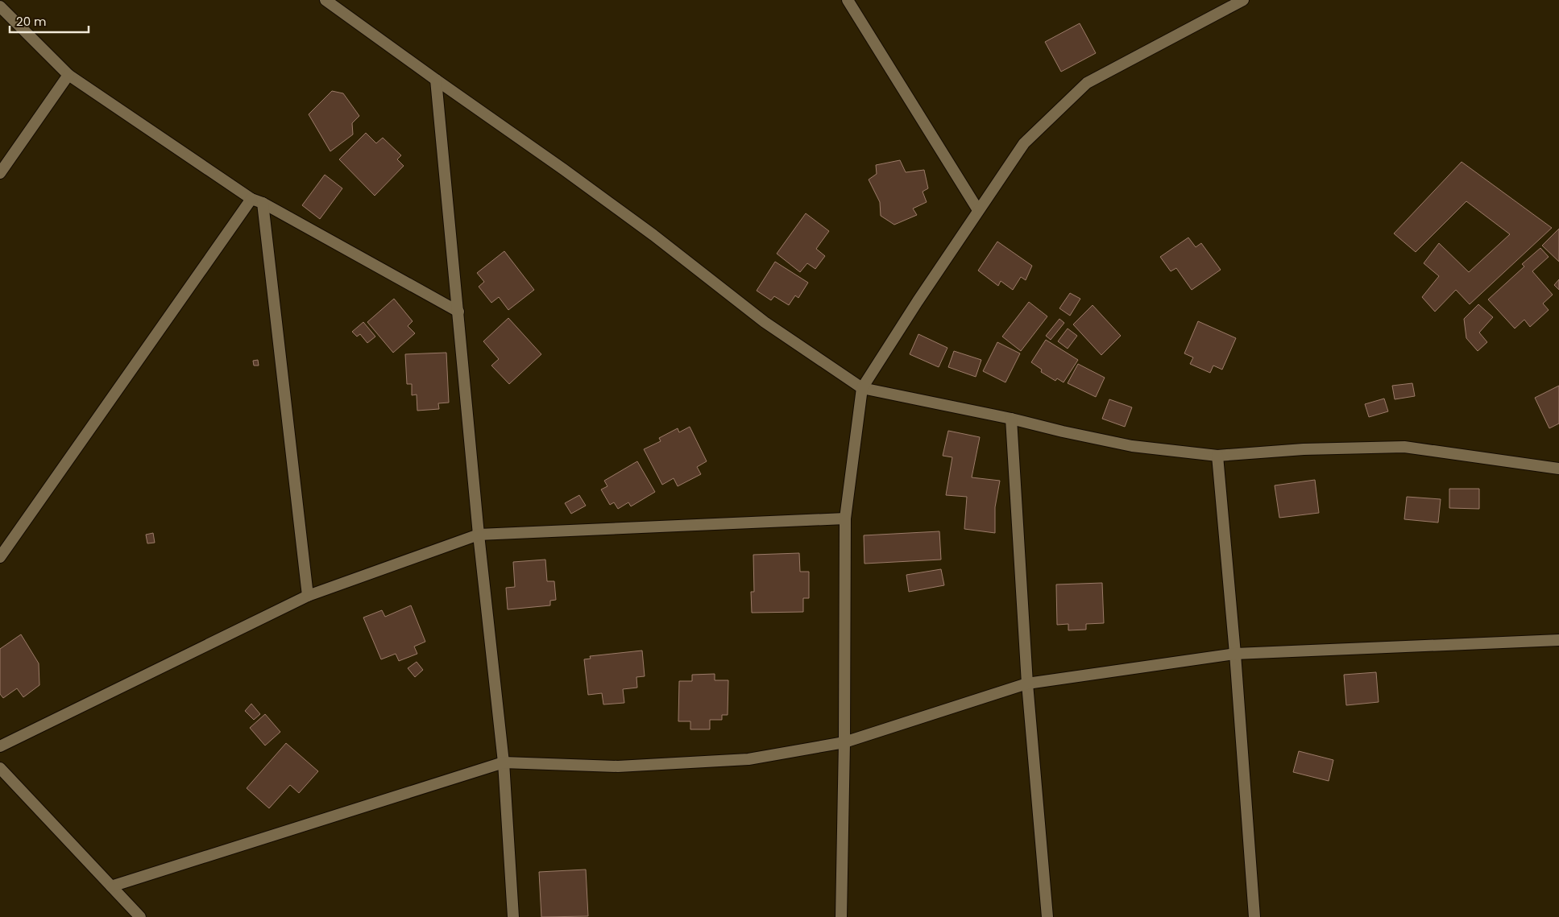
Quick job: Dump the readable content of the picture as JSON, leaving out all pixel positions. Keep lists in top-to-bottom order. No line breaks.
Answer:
{"scale_bar":"20 m"}
